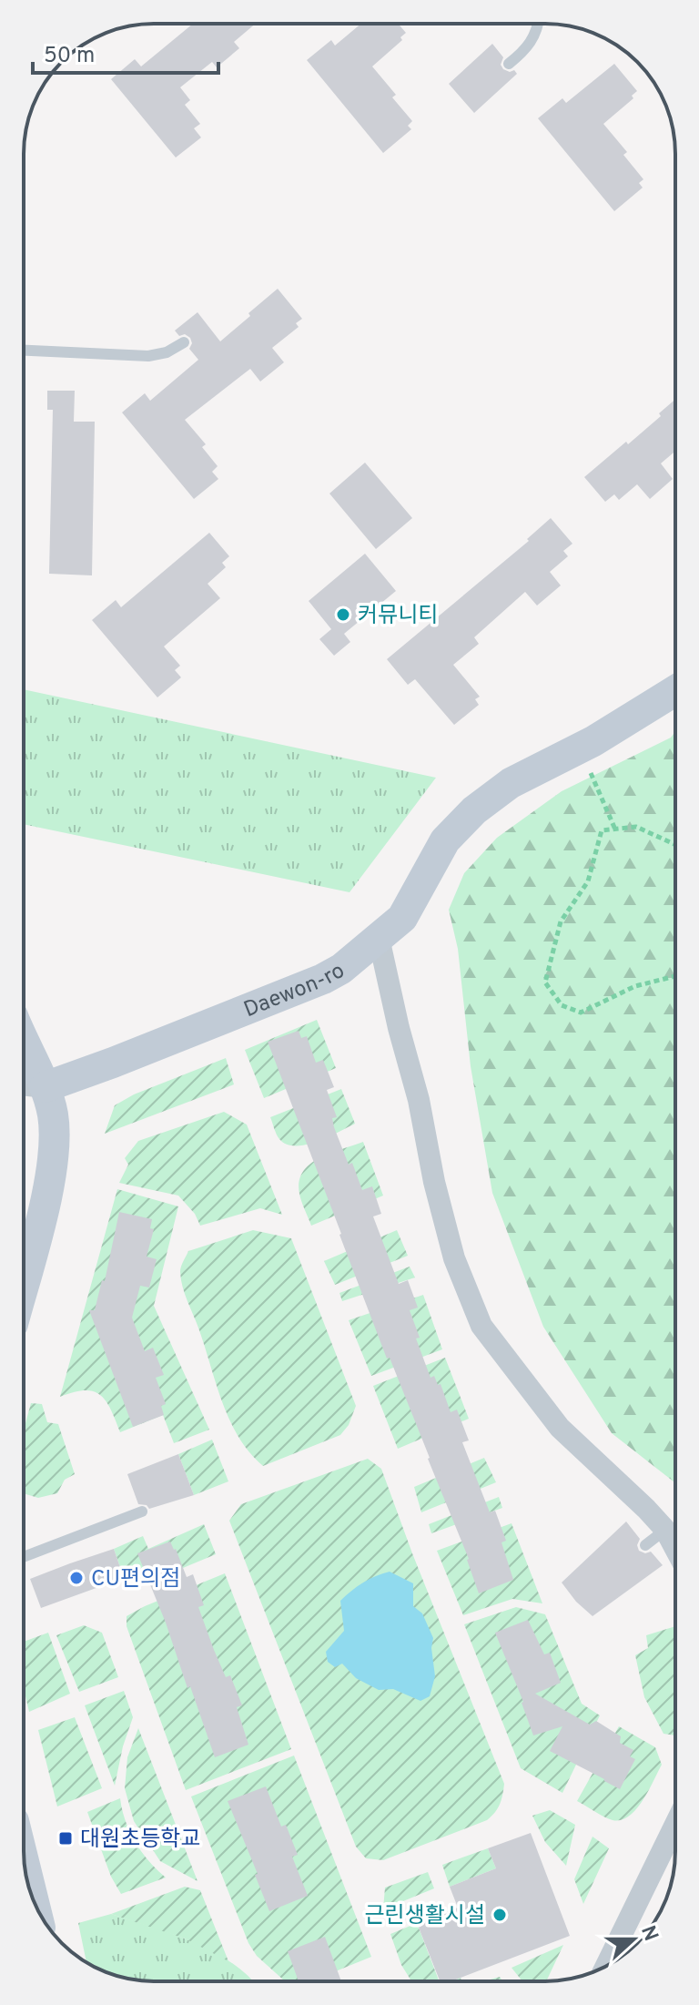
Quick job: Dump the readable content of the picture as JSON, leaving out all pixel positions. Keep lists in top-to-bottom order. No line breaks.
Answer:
{"streets":{"street":["Daewon-ro"]},"places":{"other":["커뮤니티","CU편의점","근린생활시설"],"transit":["대원초등학교"]},"scale_bar":"50 m","north":"right"}
